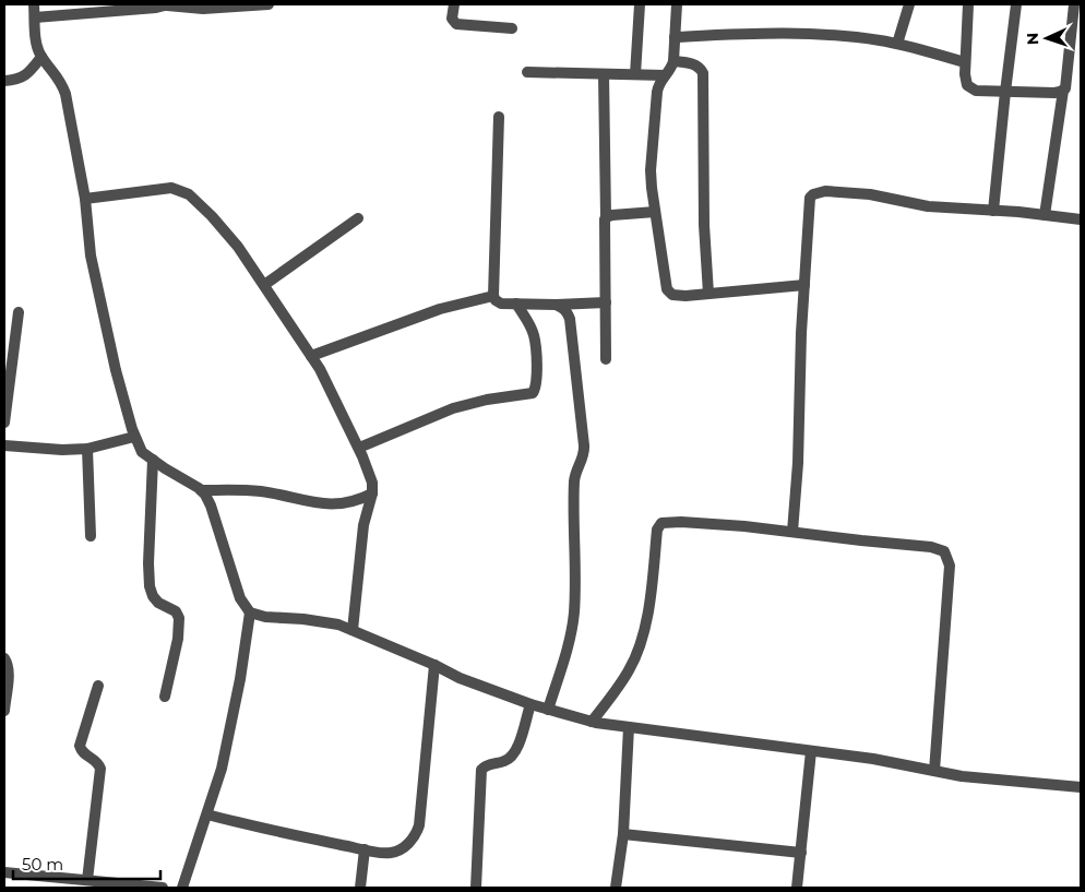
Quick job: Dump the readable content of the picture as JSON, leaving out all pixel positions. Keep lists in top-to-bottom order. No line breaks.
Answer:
{"scale_bar":"50 m","north":"left"}
